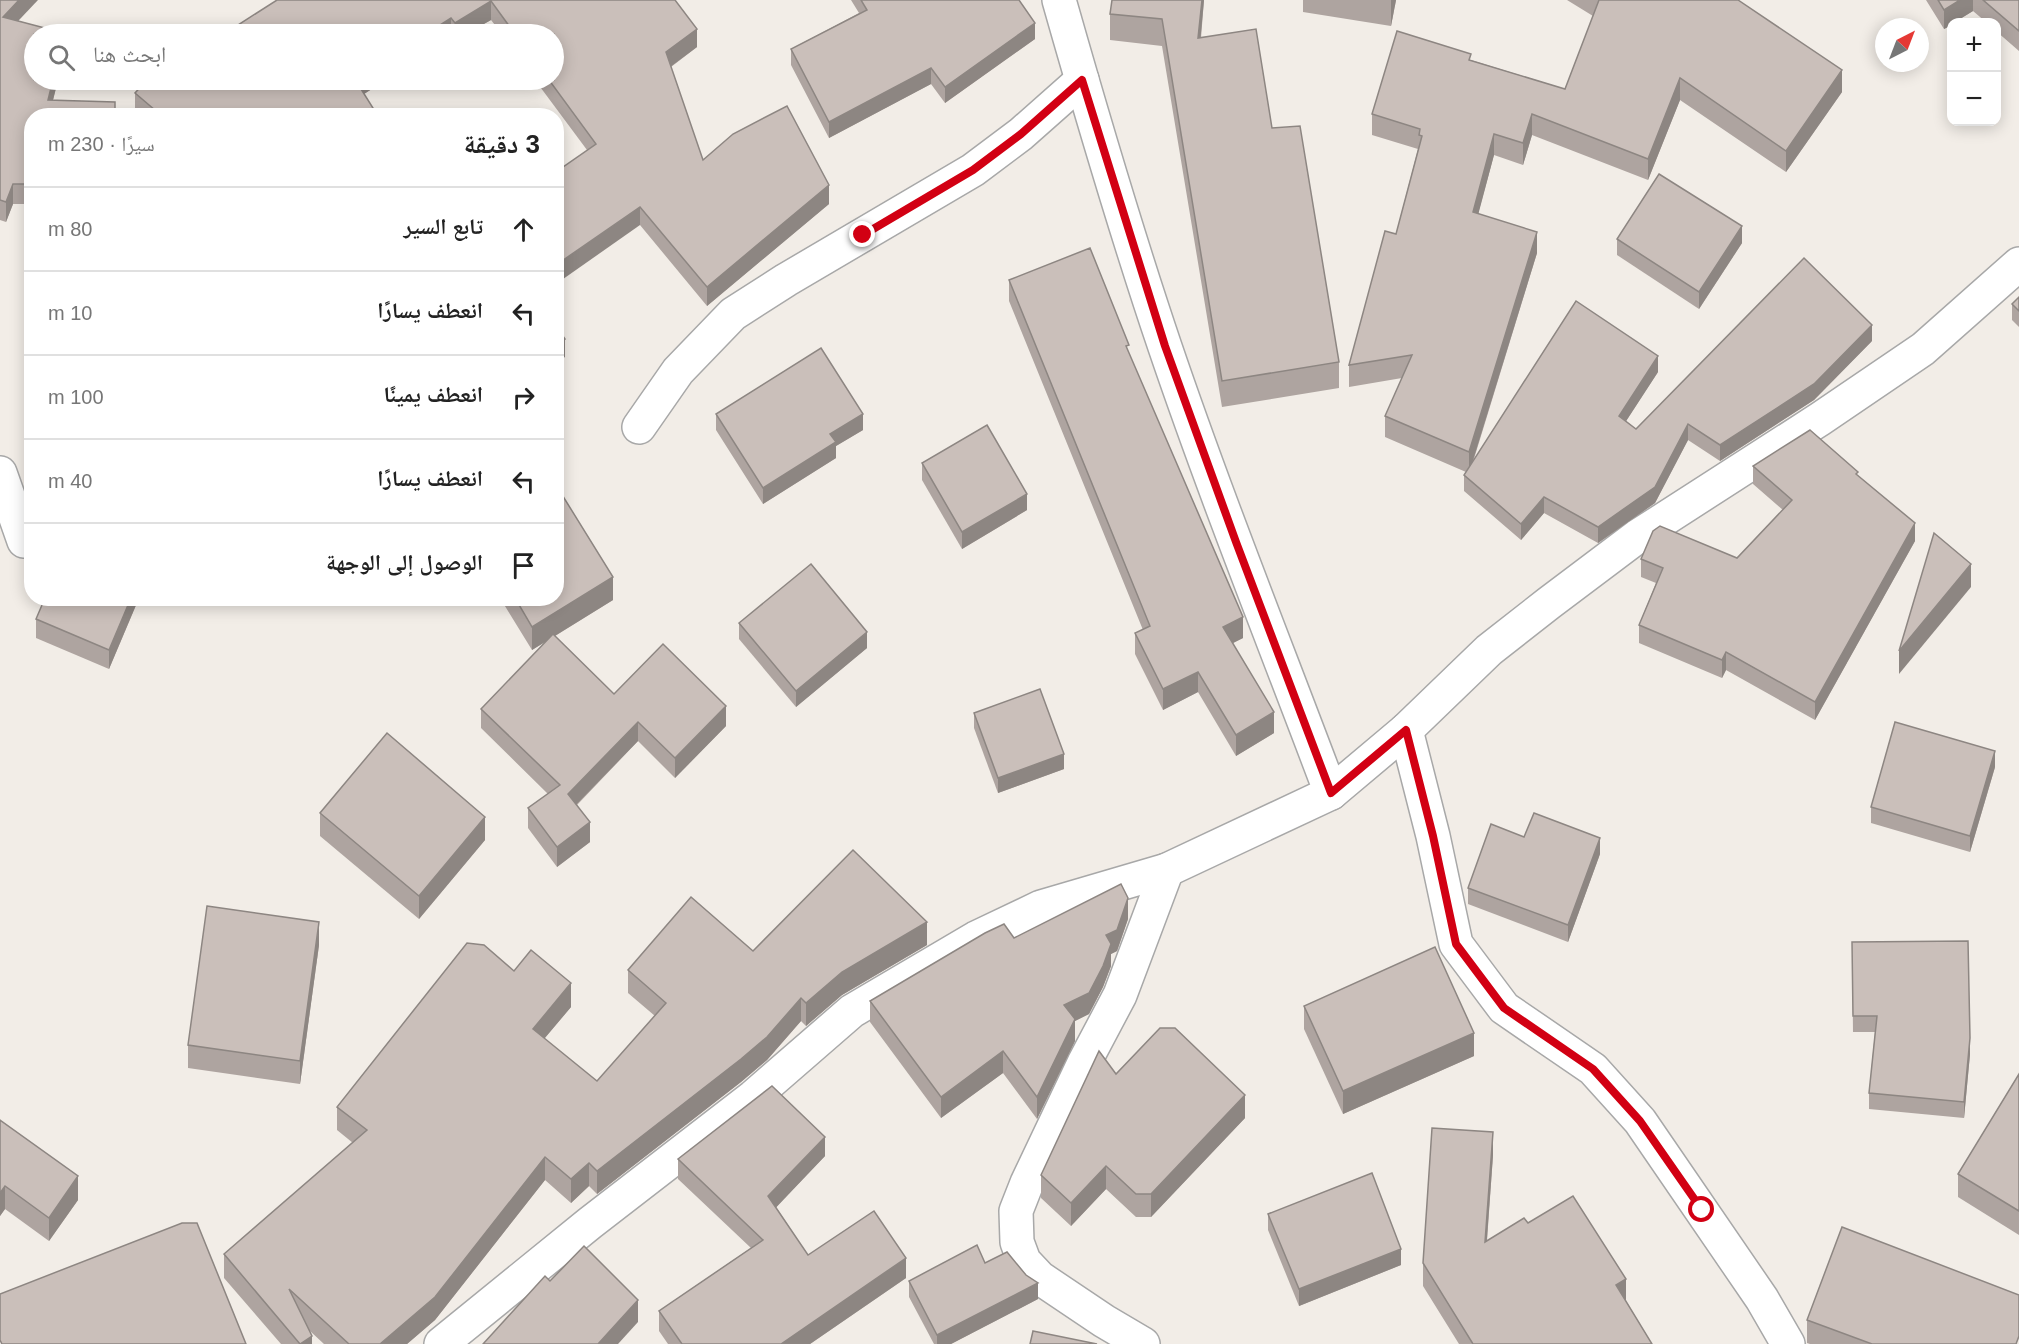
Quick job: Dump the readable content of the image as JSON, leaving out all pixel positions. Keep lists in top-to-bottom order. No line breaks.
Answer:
{"north":"top right","page":{"map_buttons":["+","−"],"search":"ابحث هنا","heading":["3 دقيقة","سيرًا · 230 m"],"list":[["تابع السير","80 m"],["انعطف يسارًا","10 m"],["انعطف يمينًا","100 m"],["انعطف يسارًا","40 m"],"الوصول إلى الوجهة"]}}
